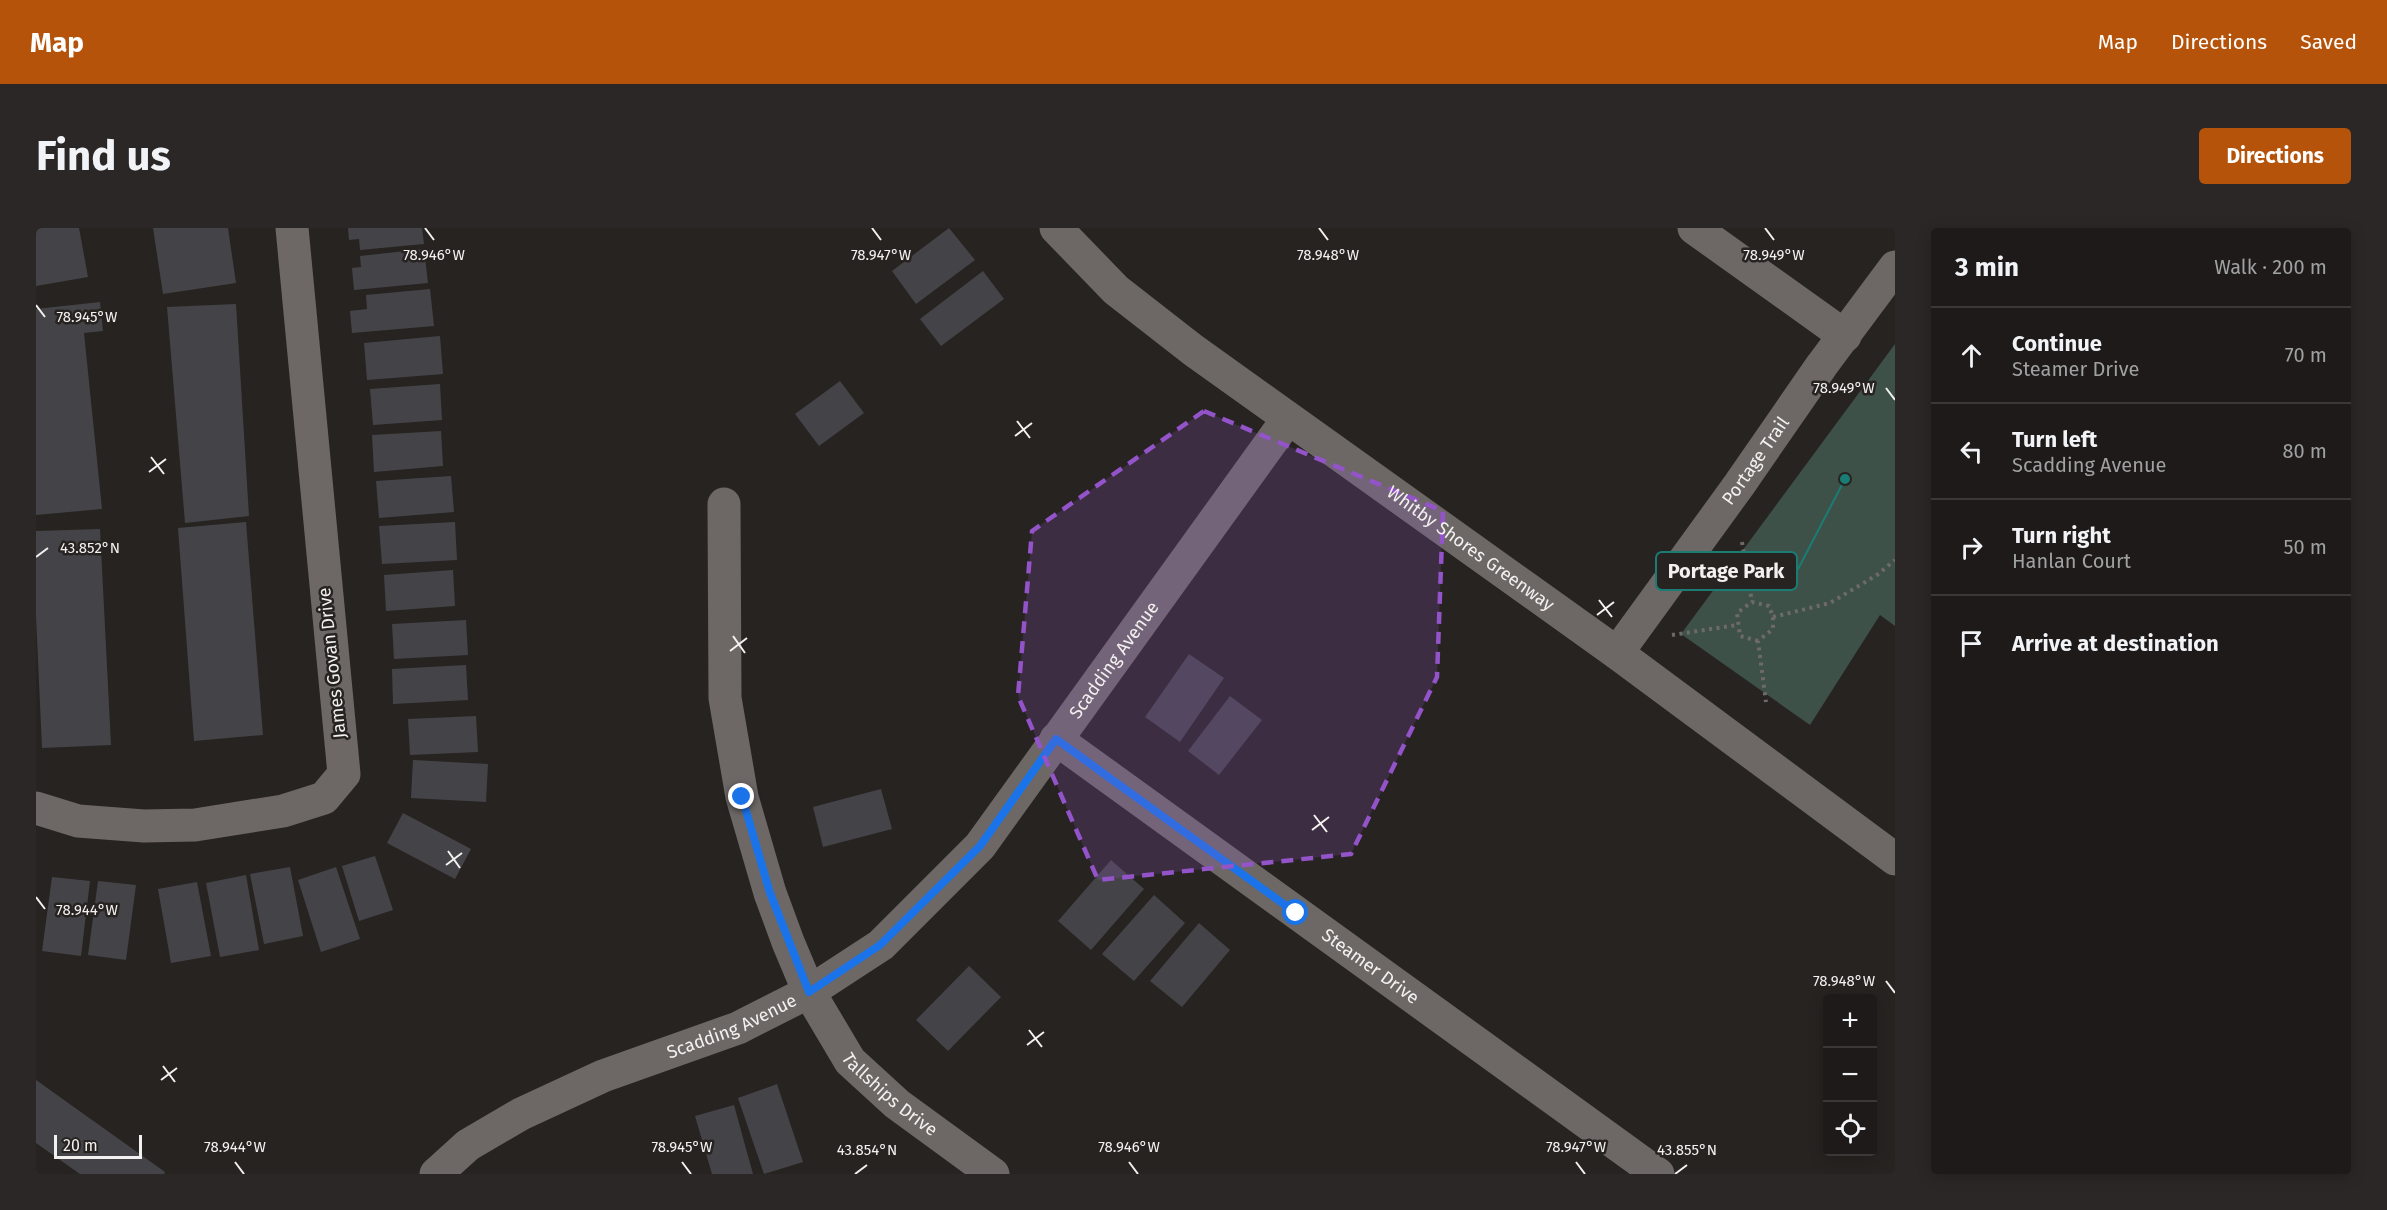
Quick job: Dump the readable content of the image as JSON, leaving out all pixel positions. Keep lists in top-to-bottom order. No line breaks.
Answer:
{"streets":{"street":["Portage Trail","Whitby Shores Greenway","Scadding Avenue","James Govan Drive","Steamer Drive","Tallships Drive"]},"crossings":[["Portage Trail","Whitby Shores Greenway"],["Whitby Shores Greenway","Scadding Avenue"],["Scadding Avenue","Steamer Drive"],["Scadding Avenue","Tallships Drive"]],"places":["Portage Park"],"scale_bar":"20 m","page":{"header":"Map","nav":["Map","Directions","Saved"],"buttons":"Directions","title":"Find us","heading":["3 min","Walk · 200 m"],"list":[["Continue","Steamer Drive","70 m"],["Turn left","Scadding Avenue","80 m"],["Turn right","Hanlan Court","50 m"],"Arrive at destination"],"map_buttons":["+","−"],"scale":"20 m"},"coordinates":["78.946°W","78.947°W","78.948°W","78.949°W","78.945°W","43.852°N","78.944°W","43.854°N","43.855°N"]}
